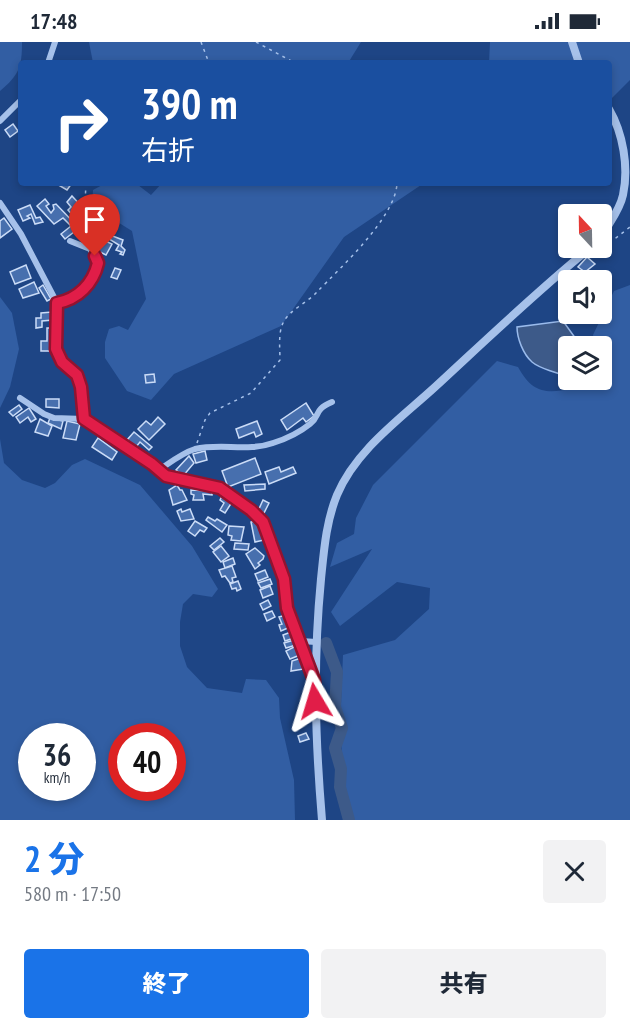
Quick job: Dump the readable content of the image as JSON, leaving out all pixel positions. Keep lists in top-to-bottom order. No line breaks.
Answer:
{"north":"top","page":{"status":"17:48","turn":["390 m","右折"],"speed":"36 km/h","limit":"40","heading":["2 分","580 m · 17:50"],"buttons":["終了","共有"]}}
